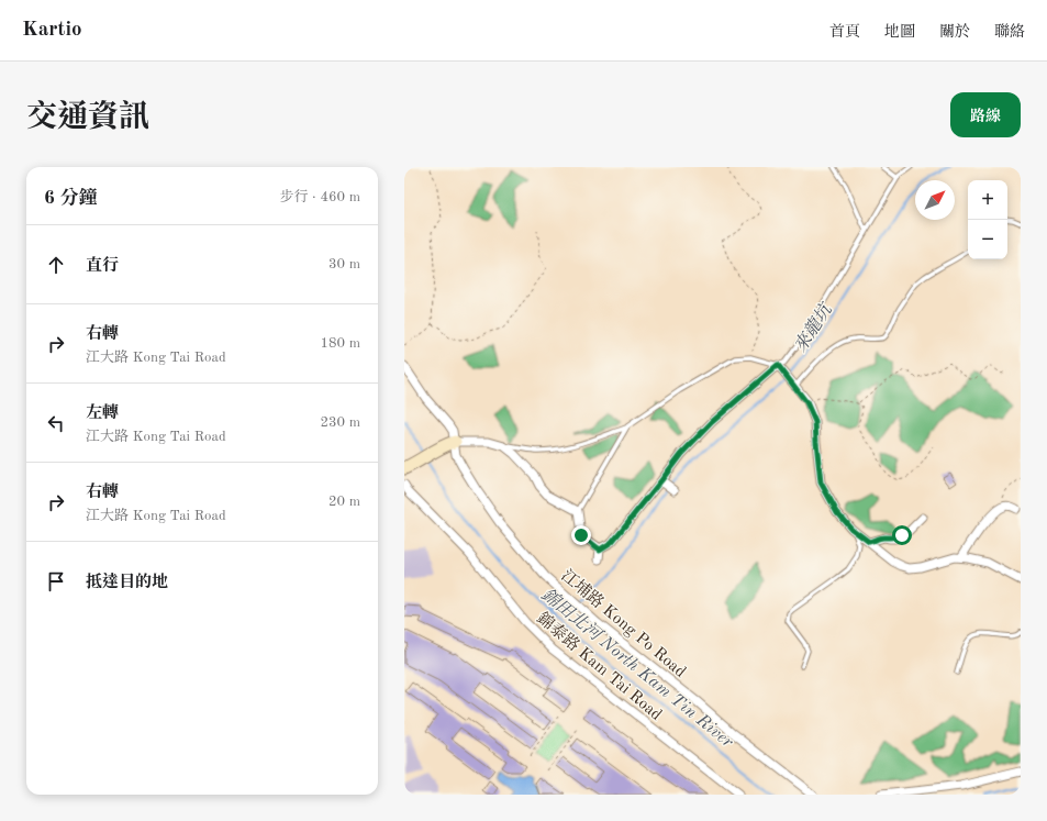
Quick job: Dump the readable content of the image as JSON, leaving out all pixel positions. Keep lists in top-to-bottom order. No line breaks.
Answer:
{"streets":{"street":["江埔路 Kong Po Road","錦泰路 Kam Tai Road"]},"water":["來龍坑","錦田北河 North Kam Tin River"],"north":"top right","page":{"header":"Kartio","nav":["首頁","地圖","關於","聯絡"],"title":"交通資訊","buttons":"路線","heading":["6 分鐘","步行 · 460 m"],"map_buttons":["+","−"],"list":[["直行","30 m"],["右轉","江大路 Kong Tai Road","180 m"],["左轉","江大路 Kong Tai Road","230 m"],["右轉","江大路 Kong Tai Road","20 m"],"抵達目的地"]}}
